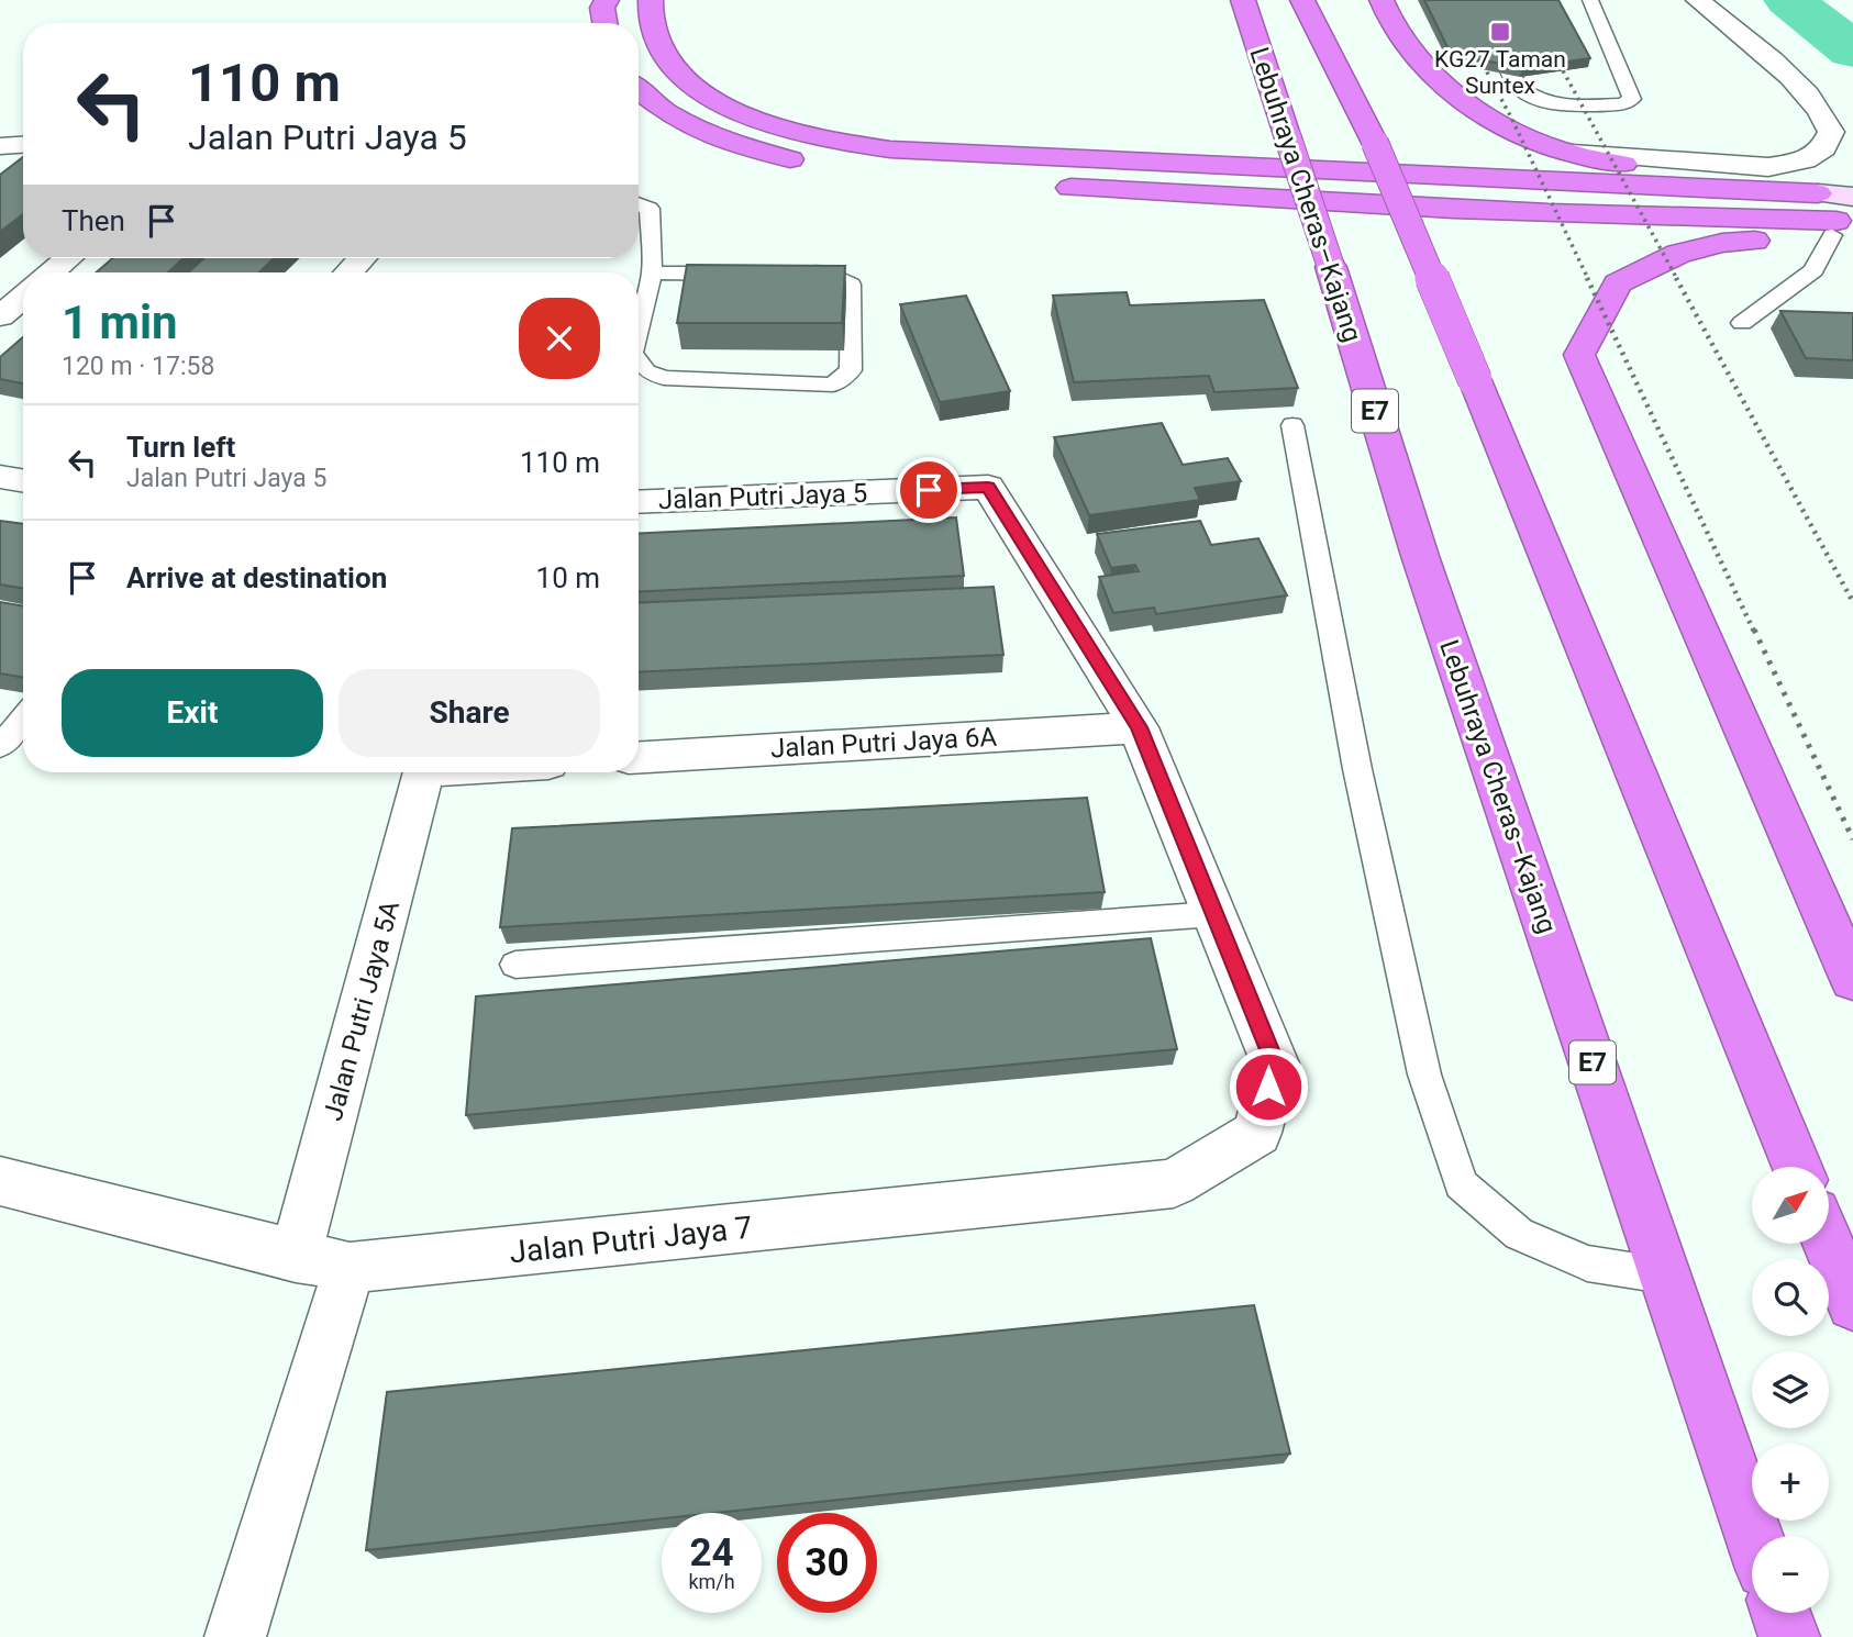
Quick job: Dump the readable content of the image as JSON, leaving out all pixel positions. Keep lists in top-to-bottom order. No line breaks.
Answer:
{"streets":{"highway":["Lebuhraya Cheras–Kajang","E7"],"street":["Jalan Putri Jaya 5","Jalan Putri Jaya 6A","Jalan Putri Jaya 5A","Jalan Putri Jaya 7"]},"crossings":[["Jalan Putri Jaya 5","Jalan Putri Jaya 6A"],["Jalan Putri Jaya 5A","Jalan Putri Jaya 7"]],"places":{"transit":["KG27 Taman Suntex"]},"north":"top right","page":{"turn":["110 m","Jalan Putri Jaya 5"],"then":"Then","heading":["1 min","120 m · 17:58"],"list":[{"name":"Turn left","note":"Jalan Putri Jaya 5","value":"110 m"},{"name":"Arrive at destination","value":"10 m"}],"buttons":["Exit","Share"],"map_buttons":["+","−"],"speed":"24 km/h","limit":"30"}}
